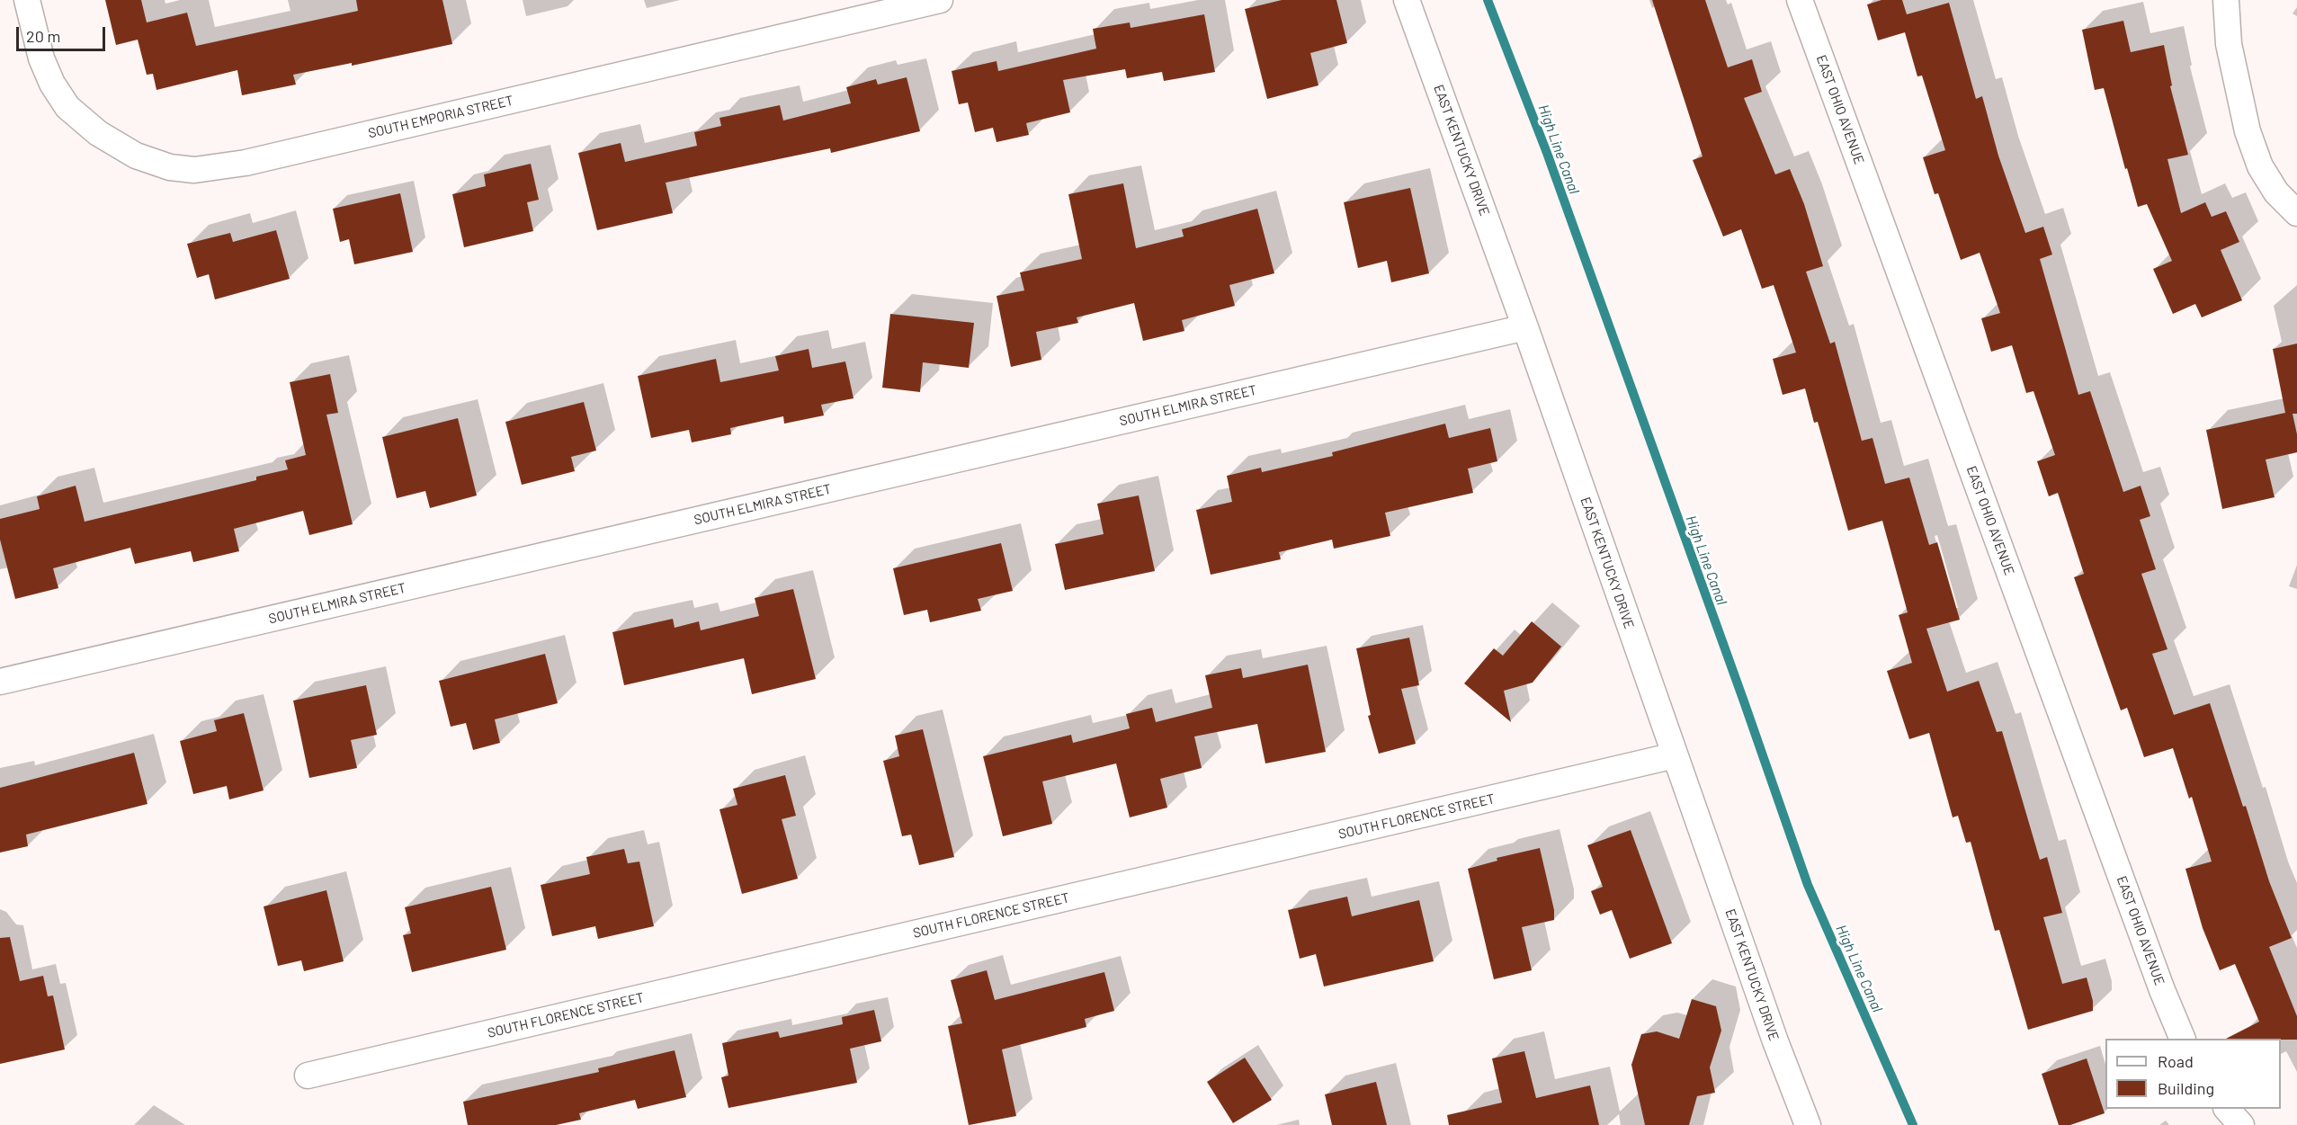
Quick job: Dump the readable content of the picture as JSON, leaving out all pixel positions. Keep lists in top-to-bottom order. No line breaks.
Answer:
{"streets":{"street":["EAST OHIO AVENUE","SOUTH EMPORIA STREET","EAST KENTUCKY DRIVE","SOUTH ELMIRA STREET","SOUTH FLORENCE STREET"]},"crossings":[["EAST KENTUCKY DRIVE","SOUTH ELMIRA STREET"],["EAST KENTUCKY DRIVE","SOUTH FLORENCE STREET"]],"water":["High Line Canal"],"legend":["Road","Building"],"scale_bar":"20 m"}
